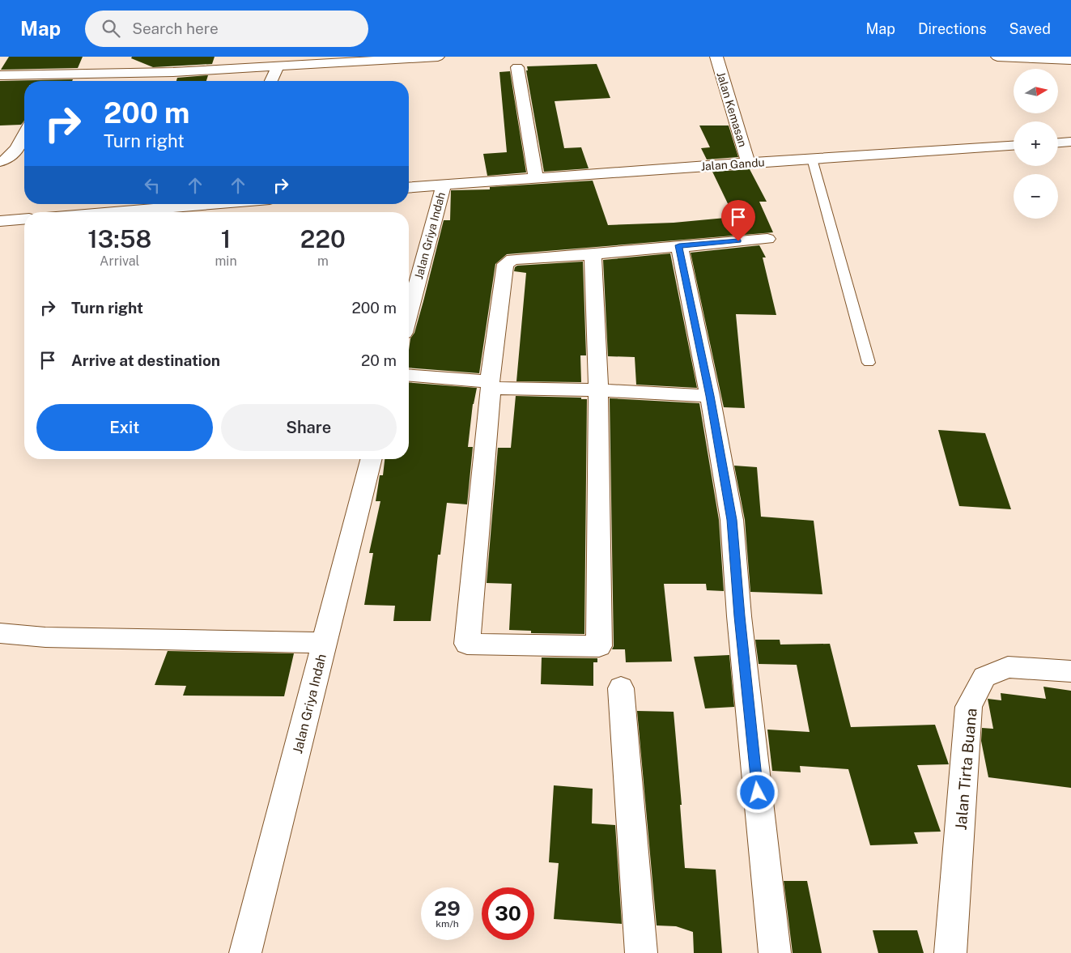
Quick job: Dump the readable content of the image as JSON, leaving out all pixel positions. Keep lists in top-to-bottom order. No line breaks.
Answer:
{"streets":{"street":["Jalan Kemasan","Jalan Gandu","Jalan Griya Indah","Jalan Tirta Buana"]},"crossings":[["Jalan Kemasan","Jalan Gandu"],["Jalan Gandu","Jalan Griya Indah"]],"north":"right","page":{"header":"Map","search":"Search here","nav":["Map","Directions","Saved"],"map_buttons":["+","−"],"turn":["200 m","Turn right"],"eta":["13:58","Arrival","1","min","220","m"],"list":[{"name":"Turn right","value":"200 m"},{"name":"Arrive at destination","value":"20 m"}],"buttons":["Exit","Share"],"speed":"29 km/h","limit":"30"}}
